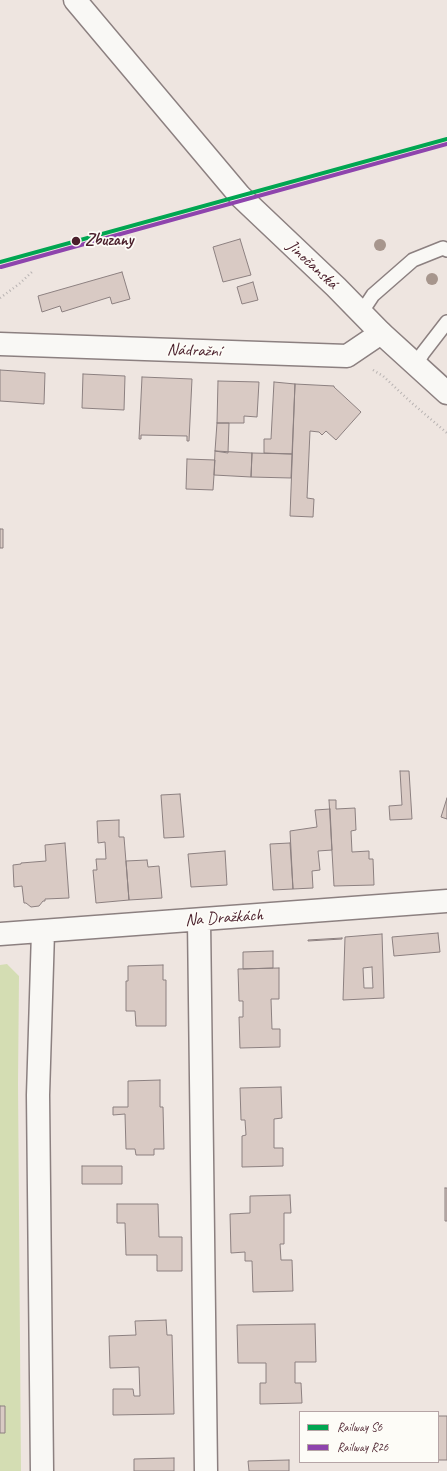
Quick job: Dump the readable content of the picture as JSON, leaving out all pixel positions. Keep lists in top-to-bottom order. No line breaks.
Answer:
{"streets":{"street":["Jinočanská","Nádražní","Na Dražkách"]},"places":["Zbuzany"],"lines":["rail line S6","rail line R26"],"legend":["Railway S6","Railway R26"]}
